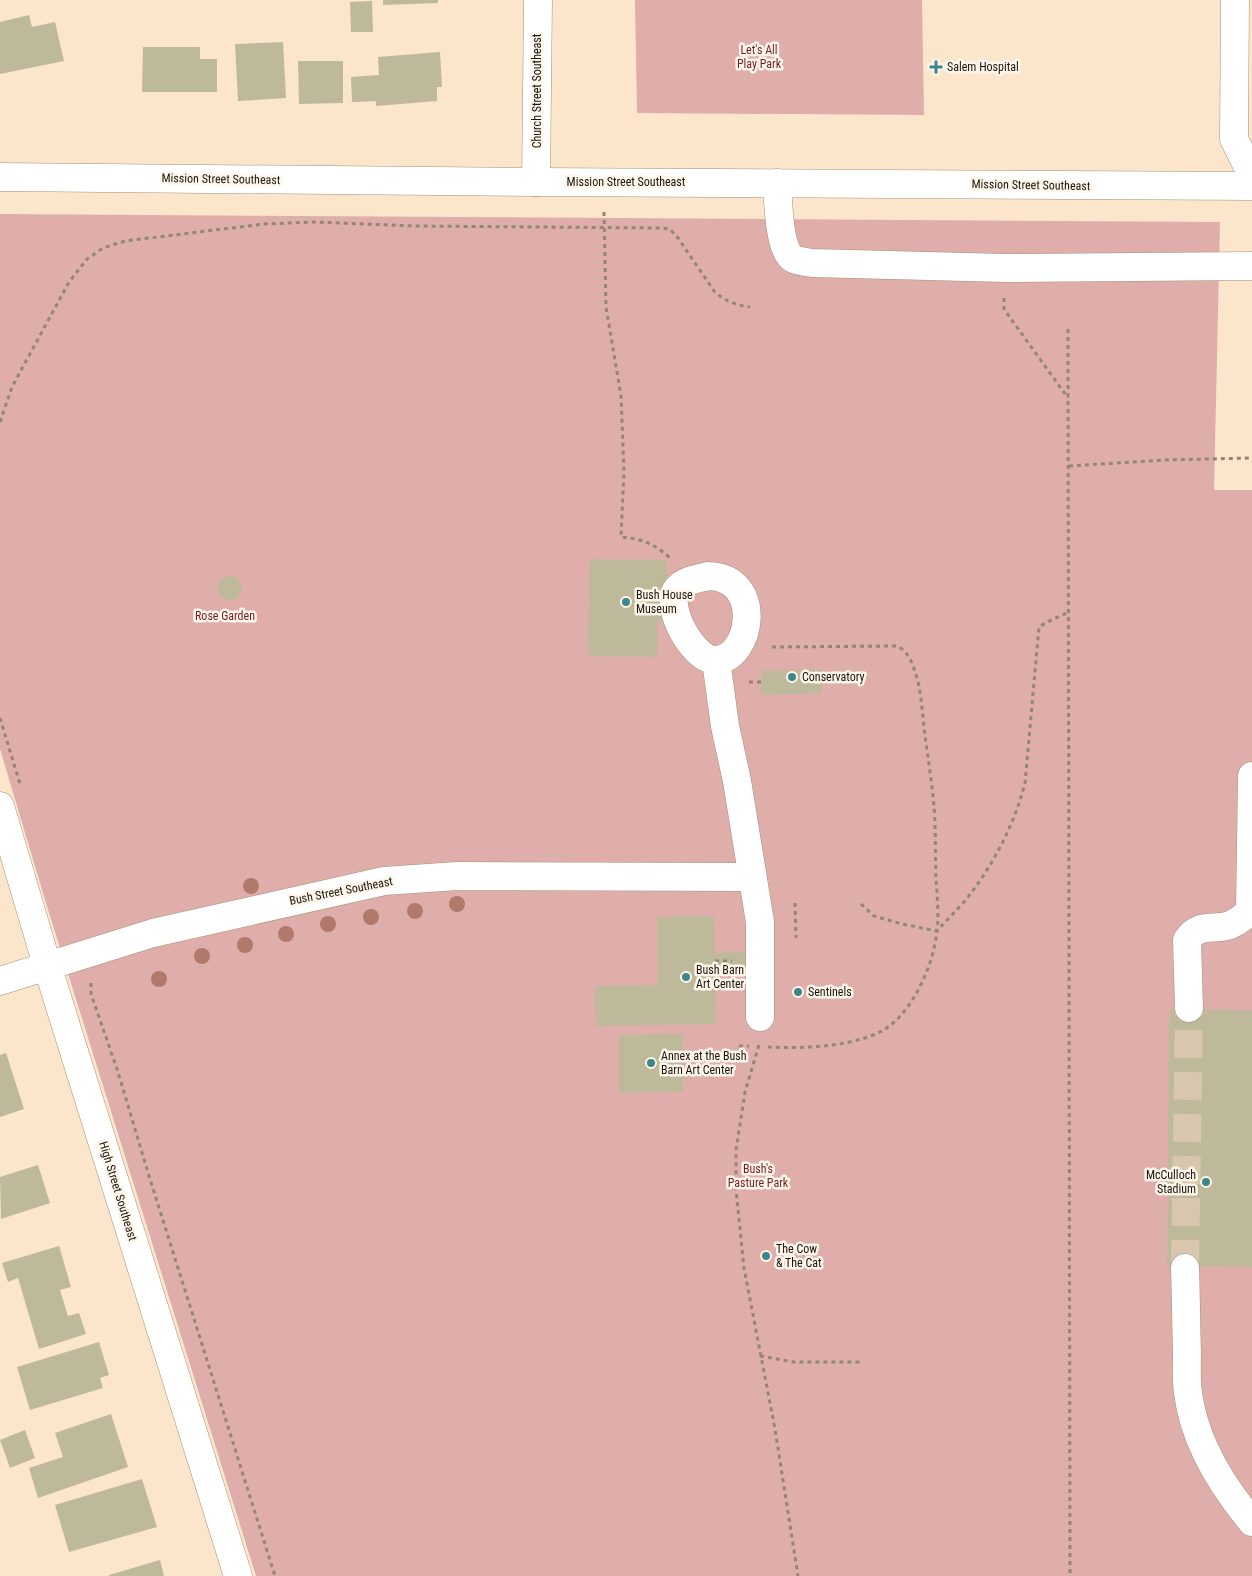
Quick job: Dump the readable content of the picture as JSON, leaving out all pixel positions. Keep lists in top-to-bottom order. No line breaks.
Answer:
{"streets":{"main road":["Church Street Southeast","Mission Street Southeast","Bush Street Southeast","High Street Southeast"]},"crossings":[["Church Street Southeast","Mission Street Southeast"],["Bush Street Southeast","High Street Southeast"]],"parks":["Let's All Play Park","Rose Garden","Bush's Pasture Park"],"places":{"health":["Salem Hospital"],"other":["Bush House Museum","Conservatory","Bush Barn Art Center","Sentinels","Annex at the Bush Barn Art Center","McCulloch Stadium","The Cow & The Cat"]}}
